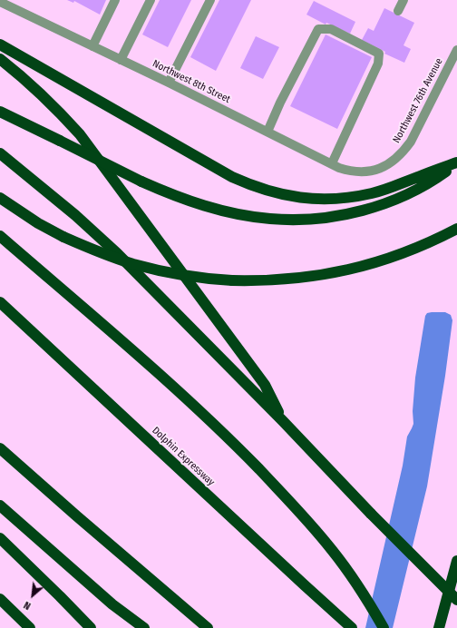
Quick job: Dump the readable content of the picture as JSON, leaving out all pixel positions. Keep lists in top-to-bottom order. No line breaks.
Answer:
{"streets":{"highway":["Dolphin Expressway"],"street":["Northwest 8th Street","Northwest 76th Avenue"]},"crossings":[["Northwest 8th Street","Northwest 76th Avenue"]],"north":"bottom left"}
